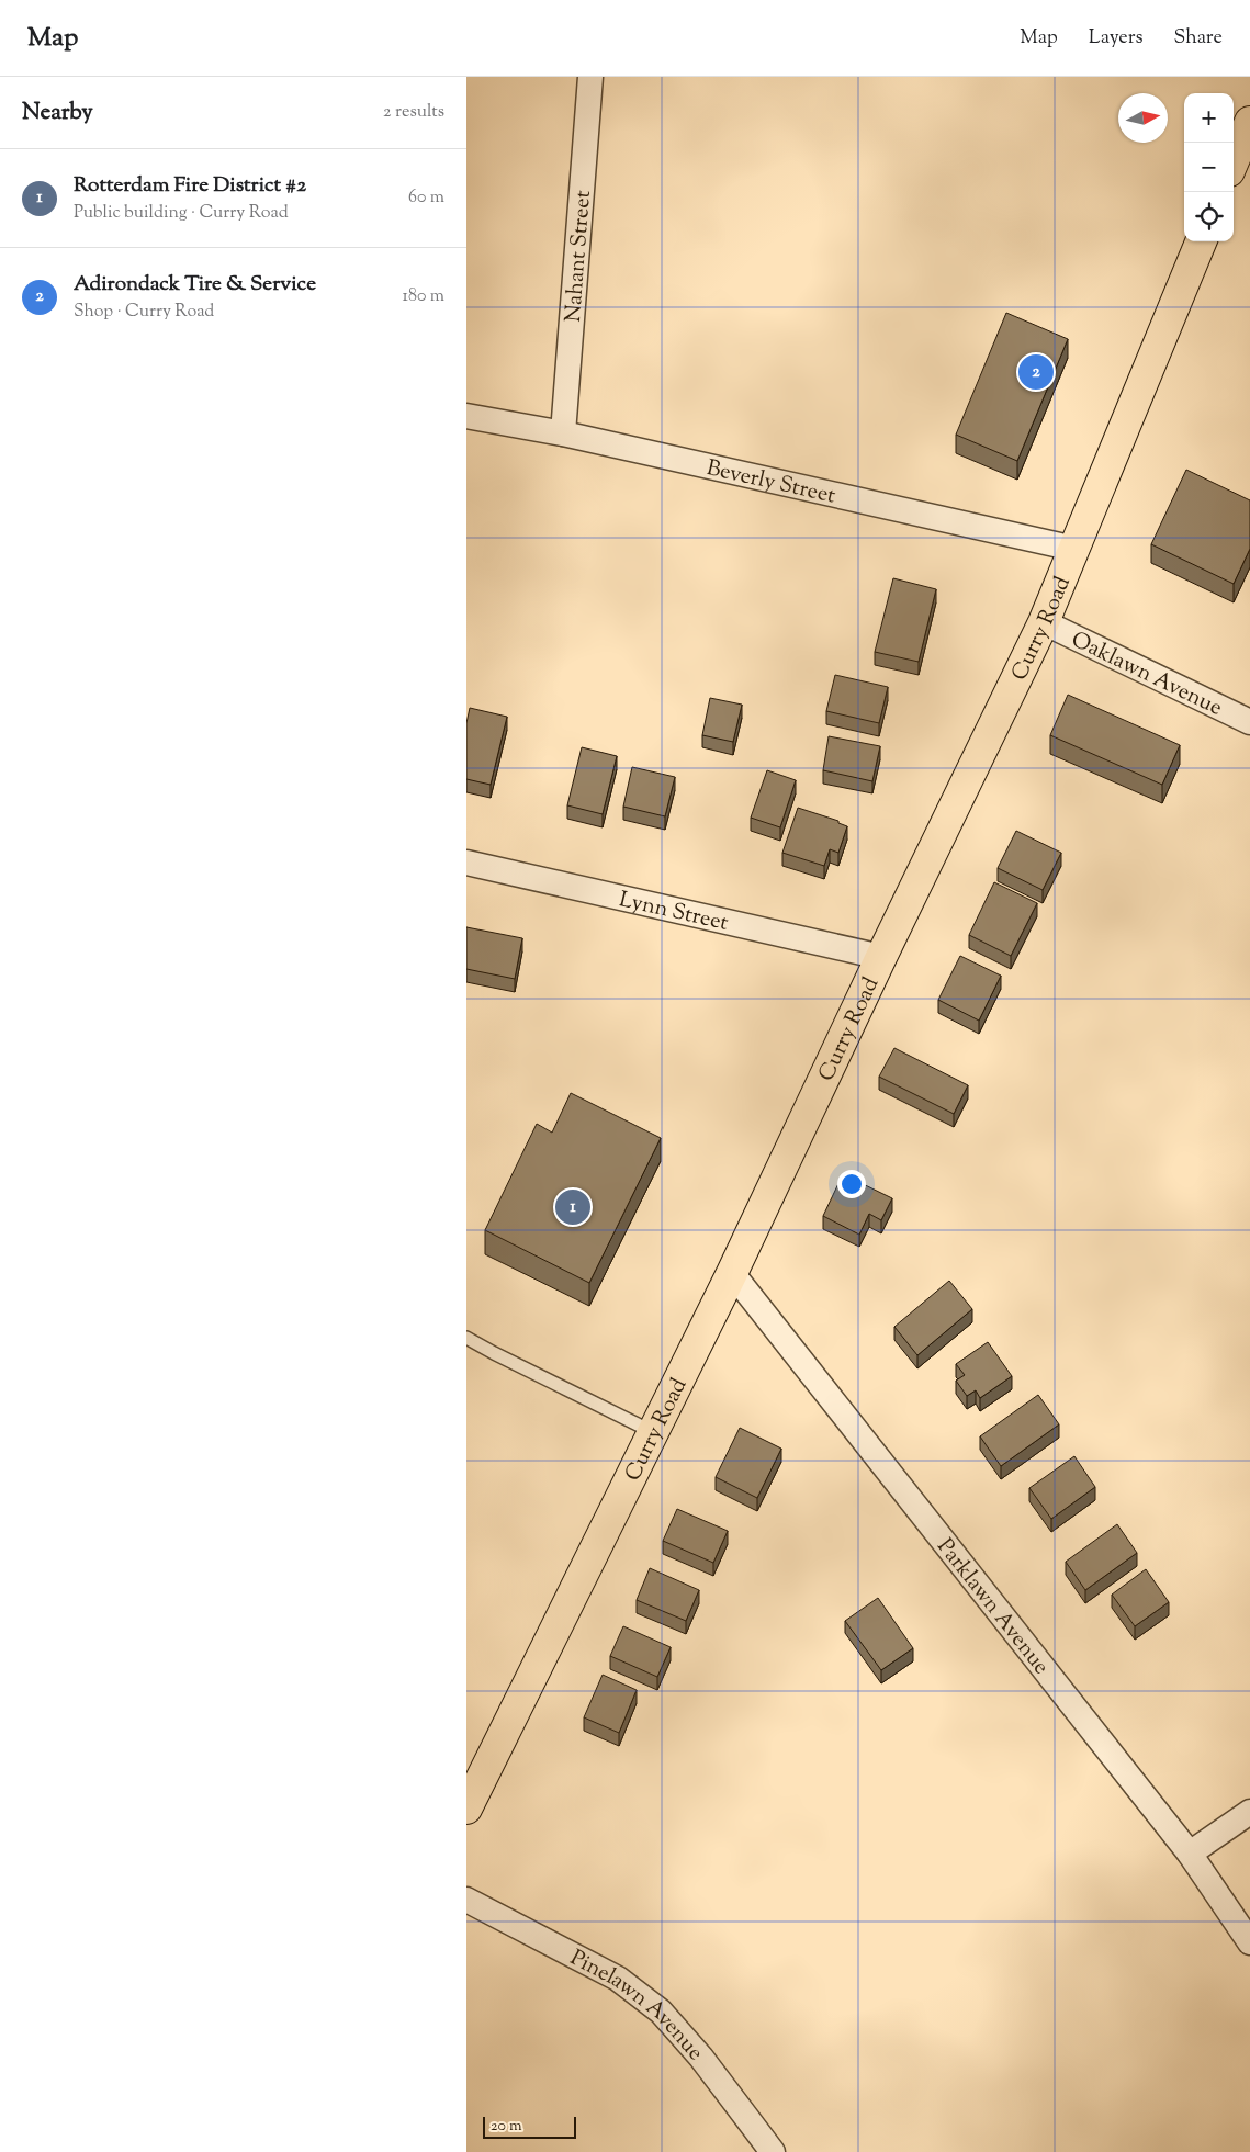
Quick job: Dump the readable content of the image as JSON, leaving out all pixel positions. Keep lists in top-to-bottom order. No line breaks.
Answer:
{"streets":{"main road":["Curry Road"],"street":["Nahant Street","Beverly Street","Oaklawn Avenue","Lynn Street","Parklawn Avenue","Pinelawn Avenue"]},"crossings":[["Nahant Street","Beverly Street"],["Beverly Street","Curry Road"],["Curry Road","Oaklawn Avenue"],["Curry Road","Lynn Street"],["Curry Road","Parklawn Avenue"]],"scale_bar":"20 m","north":"right","page":{"header":"Map","nav":["Map","Layers","Share"],"heading":["Nearby","2 results"],"map_buttons":["+","−"],"list":[{"mark":"1","name":"Rotterdam Fire District #2","note":"Public building · Curry Road","value":"60 m"},{"mark":"2","name":"Adirondack Tire & Service","note":"Shop · Curry Road","value":"180 m"}],"pins":["2","1"],"scale":"20 m"}}
